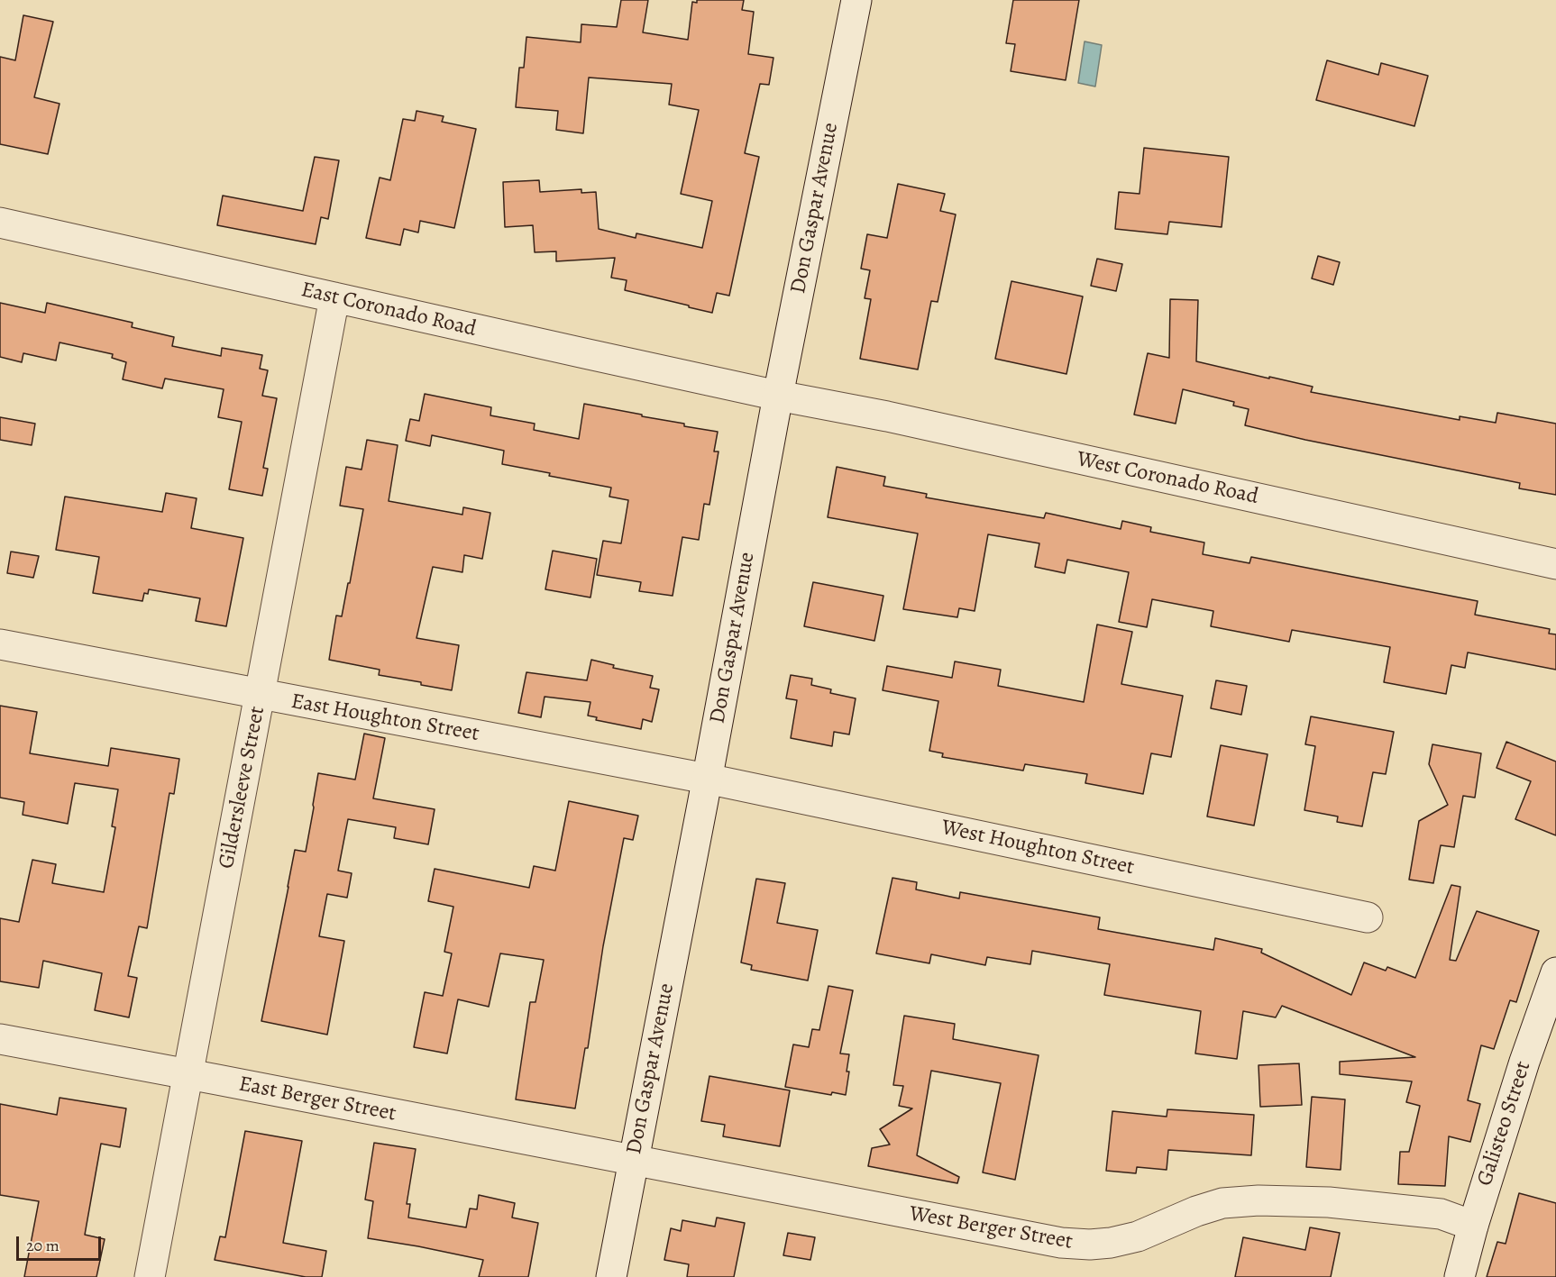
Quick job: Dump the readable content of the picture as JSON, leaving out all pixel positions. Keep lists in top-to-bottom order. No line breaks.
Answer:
{"streets":{"street":["Don Gaspar Avenue","East Coronado Road","West Coronado Road","East Houghton Street","Gildersleeve Street","West Houghton Street","East Berger Street","Galisteo Street","West Berger Street"]},"crossings":[["Don Gaspar Avenue","East Coronado Road"],["Don Gaspar Avenue","West Coronado Road"],["Don Gaspar Avenue","East Houghton Street"],["Don Gaspar Avenue","West Houghton Street"],["Don Gaspar Avenue","East Berger Street"],["Don Gaspar Avenue","West Berger Street"],["East Coronado Road","West Coronado Road"],["East Coronado Road","Gildersleeve Street"],["East Houghton Street","Gildersleeve Street"],["East Houghton Street","West Houghton Street"],["Gildersleeve Street","East Berger Street"],["East Berger Street","West Berger Street"],["Galisteo Street","West Berger Street"]],"scale_bar":"20 m"}
